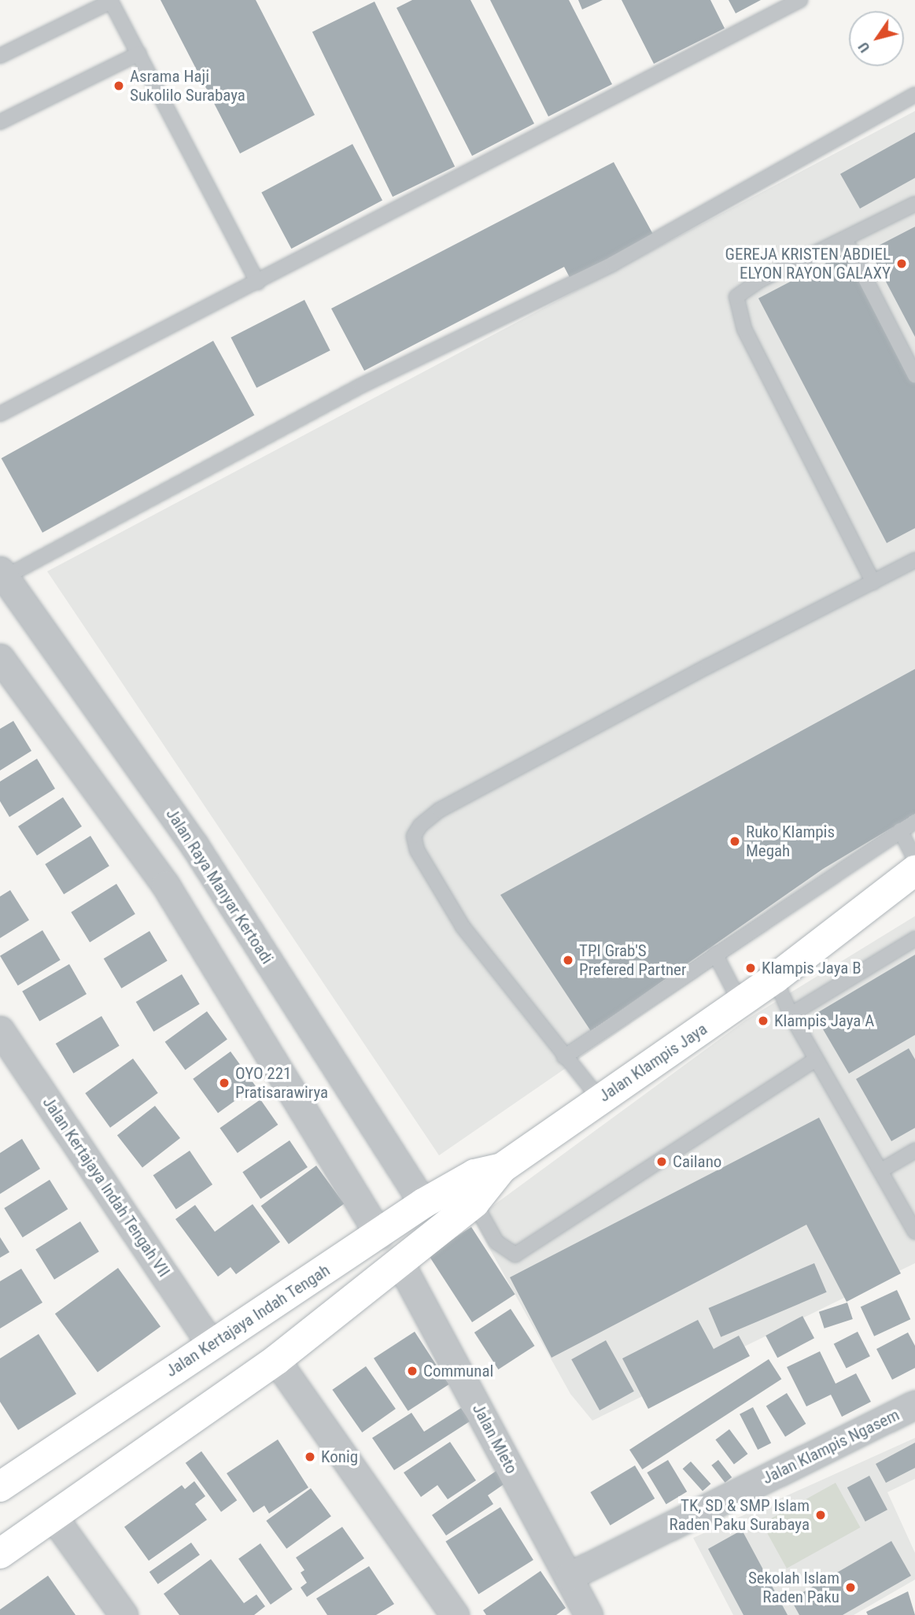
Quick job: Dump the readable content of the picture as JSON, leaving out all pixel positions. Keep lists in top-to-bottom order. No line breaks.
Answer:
{"streets":{"main road":["Jalan Klampis Jaya","Jalan Kertajaya Indah Tengah"],"street":["Jalan Raya Manyar Kertoadi","Jalan Kertajaya Indah Tengah VII","Jalan Mleto","Jalan Klampis Ngasem"]},"crossings":[["Jalan Raya Manyar Kertoadi","Jalan Kertajaya Indah Tengah"],["Jalan Klampis Jaya","Jalan Kertajaya Indah Tengah"],["Jalan Klampis Jaya","Jalan Mleto"],["Jalan Kertajaya Indah Tengah VII","Jalan Kertajaya Indah Tengah"],["Jalan Mleto","Jalan Klampis Ngasem"]],"places":["Asrama Haji Sukolilo Surabaya","GEREJA KRISTEN ABDIEL ELYON RAYON GALAXY","Ruko Klampis Megah","TPI Grab'S Prefered Partner","Klampis Jaya B","Klampis Jaya A","OYO 221 Pratisarawirya","Cailano","Communal","Konig","TK, SD & SMP Islam Raden Paku Surabaya","Sekolah Islam Raden Paku"],"north":"bottom left"}
